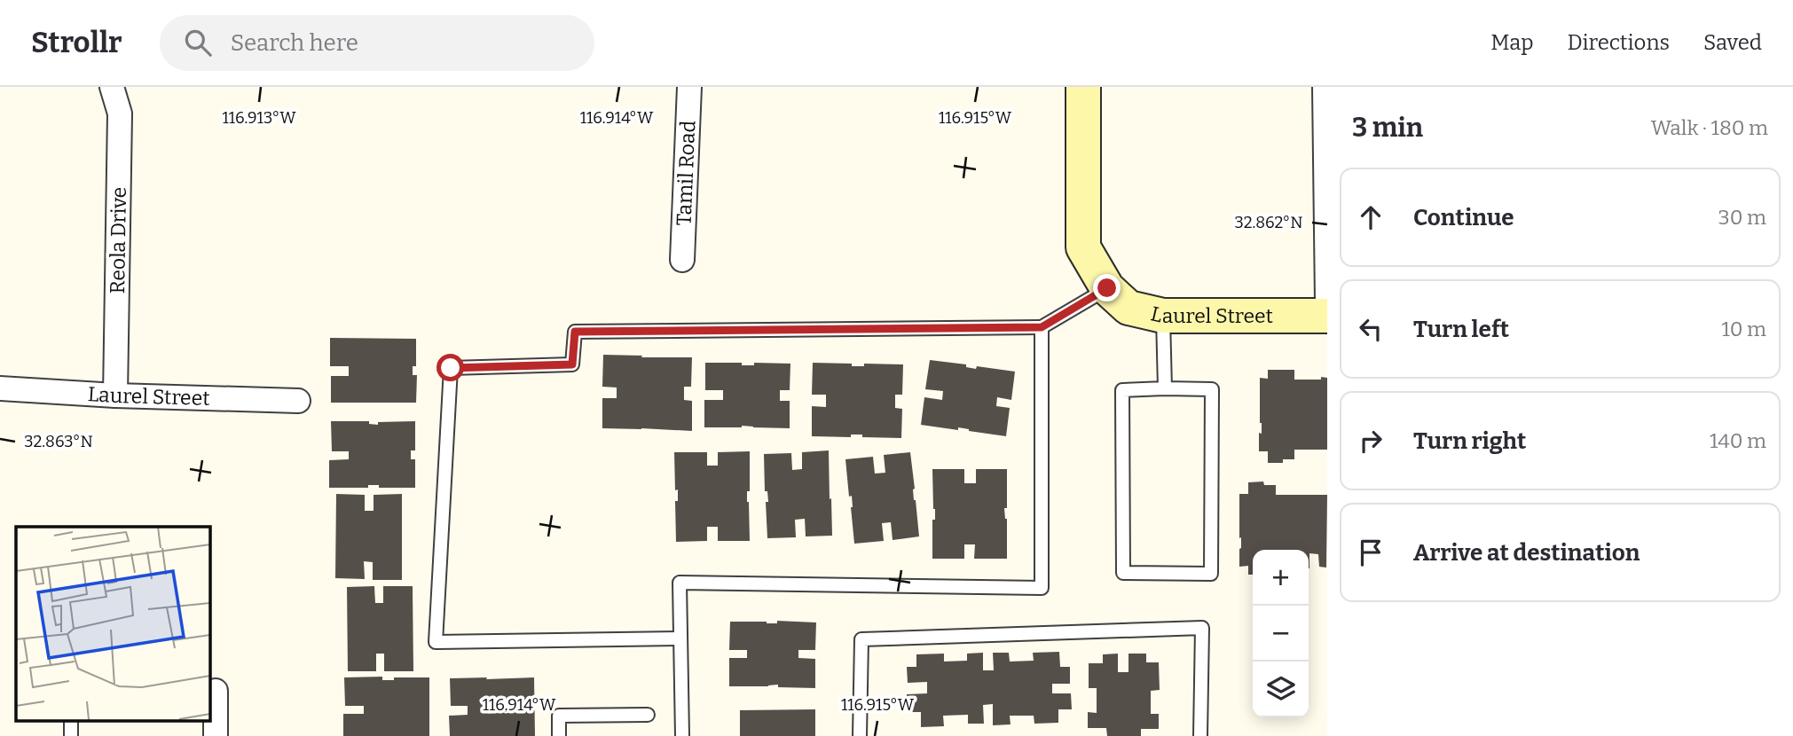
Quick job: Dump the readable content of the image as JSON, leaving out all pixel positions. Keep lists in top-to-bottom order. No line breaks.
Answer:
{"streets":{"street":["Tamil Road","Reola Drive","Laurel Street"]},"crossings":[["Reola Drive","Laurel Street"]],"page":{"header":"Strollr","search":"Search here","nav":["Map","Directions","Saved"],"heading":["3 min","Walk · 180 m"],"list":[["Continue","30 m"],["Turn left","10 m"],["Turn right","140 m"],"Arrive at destination"],"map_buttons":["+","−"]},"coordinates":["116.913°W","116.914°W","116.915°W","32.862°N","32.863°N"]}
